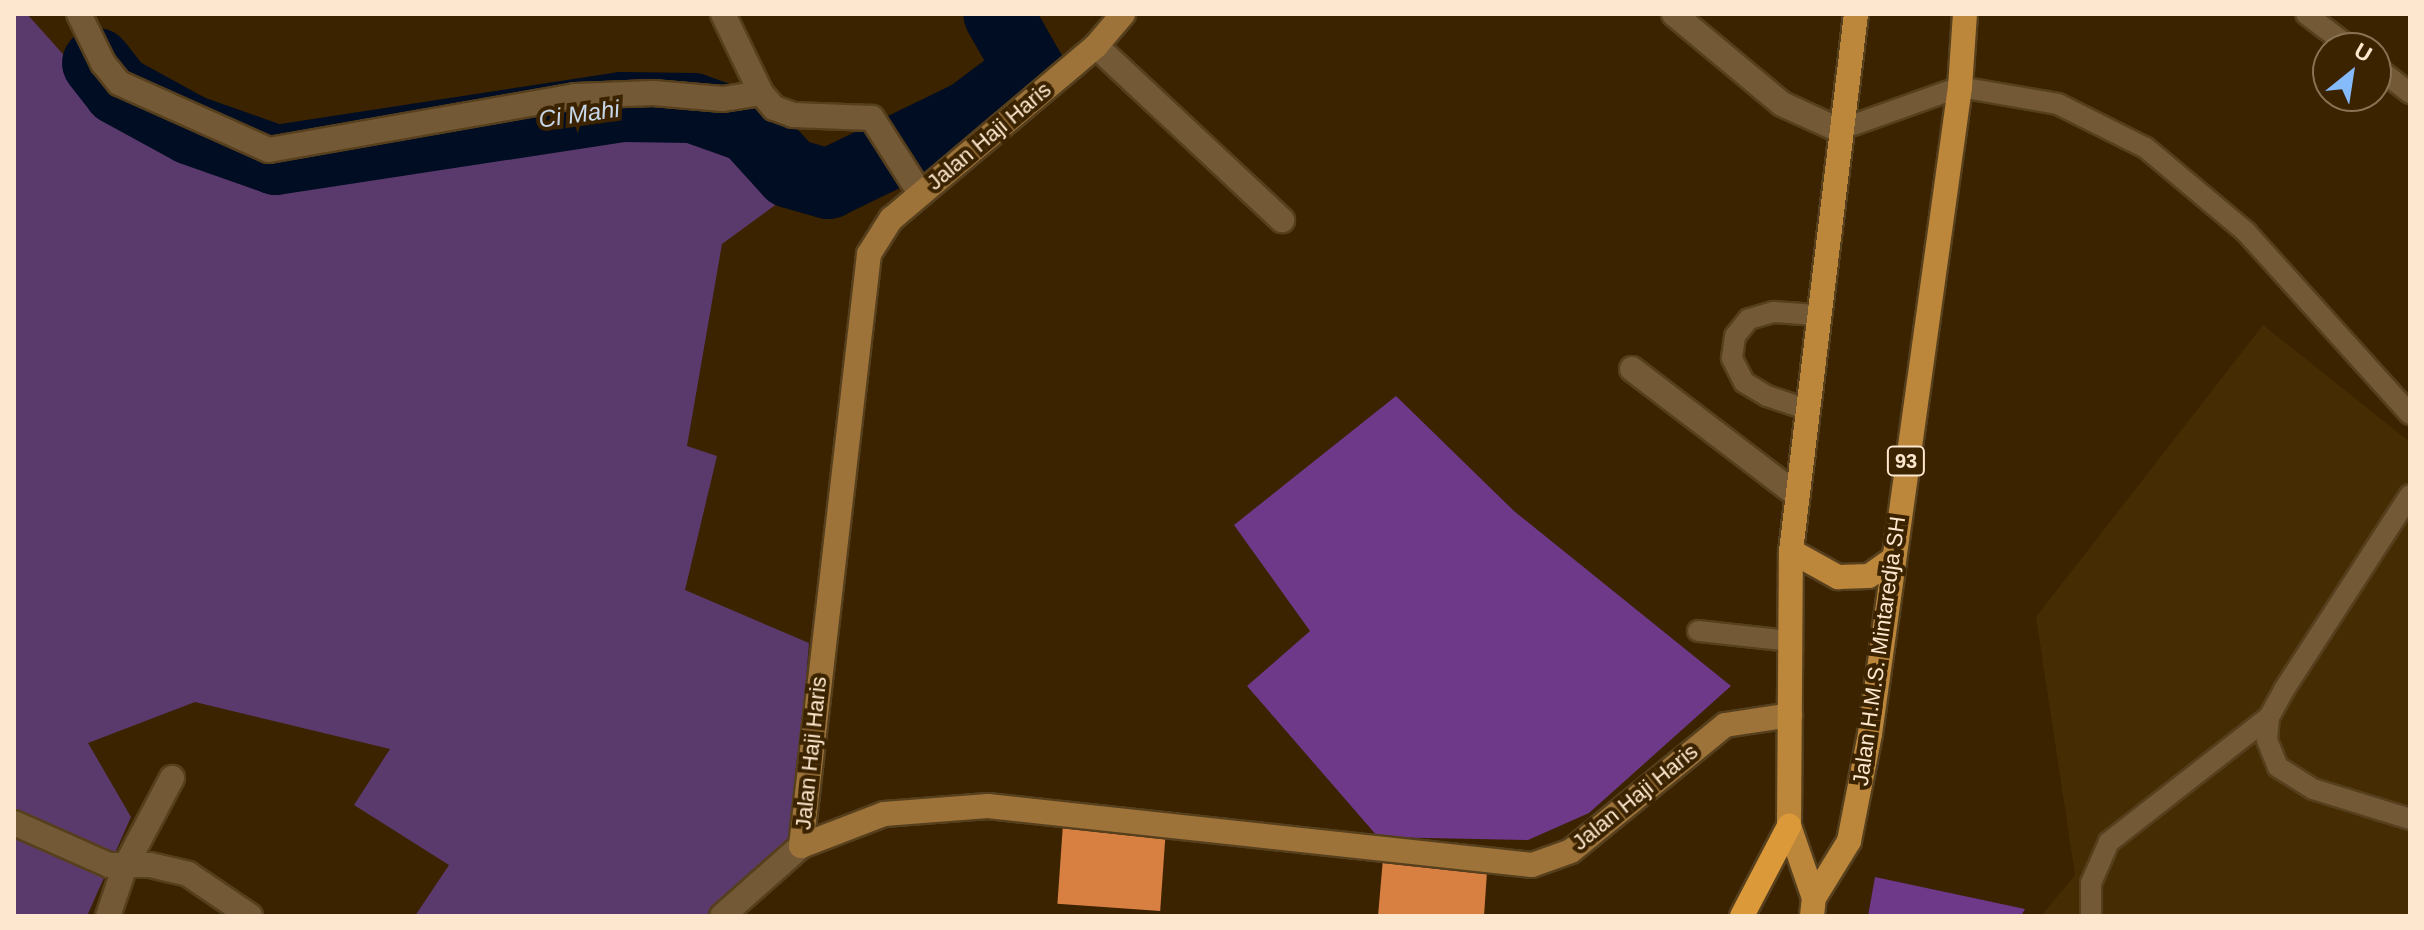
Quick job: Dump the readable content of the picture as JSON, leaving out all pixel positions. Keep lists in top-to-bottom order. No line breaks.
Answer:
{"streets":{"main road":["93","Jalan H.M.S. Mintaredja SH"],"street":["Jalan Haji Haris"]},"crossings":[["Jalan Haji Haris","Jalan H.M.S. Mintaredja SH"]],"water":["Ci Mahi"],"north":"top right"}
